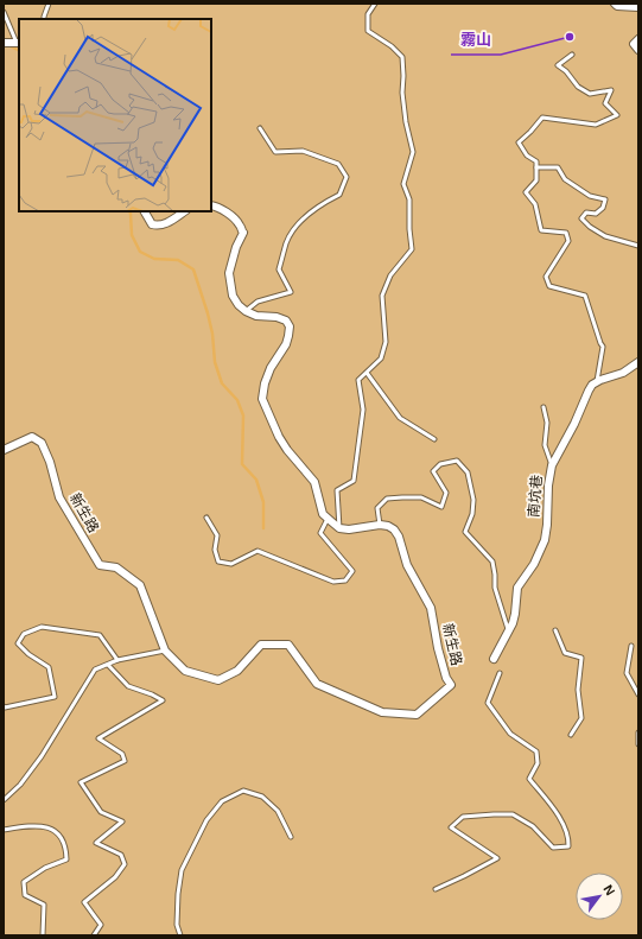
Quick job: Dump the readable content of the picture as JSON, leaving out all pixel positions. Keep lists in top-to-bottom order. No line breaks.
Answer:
{"streets":{"street":["南坑巷","新生路"]},"places":["霧山"],"north":"top right"}
